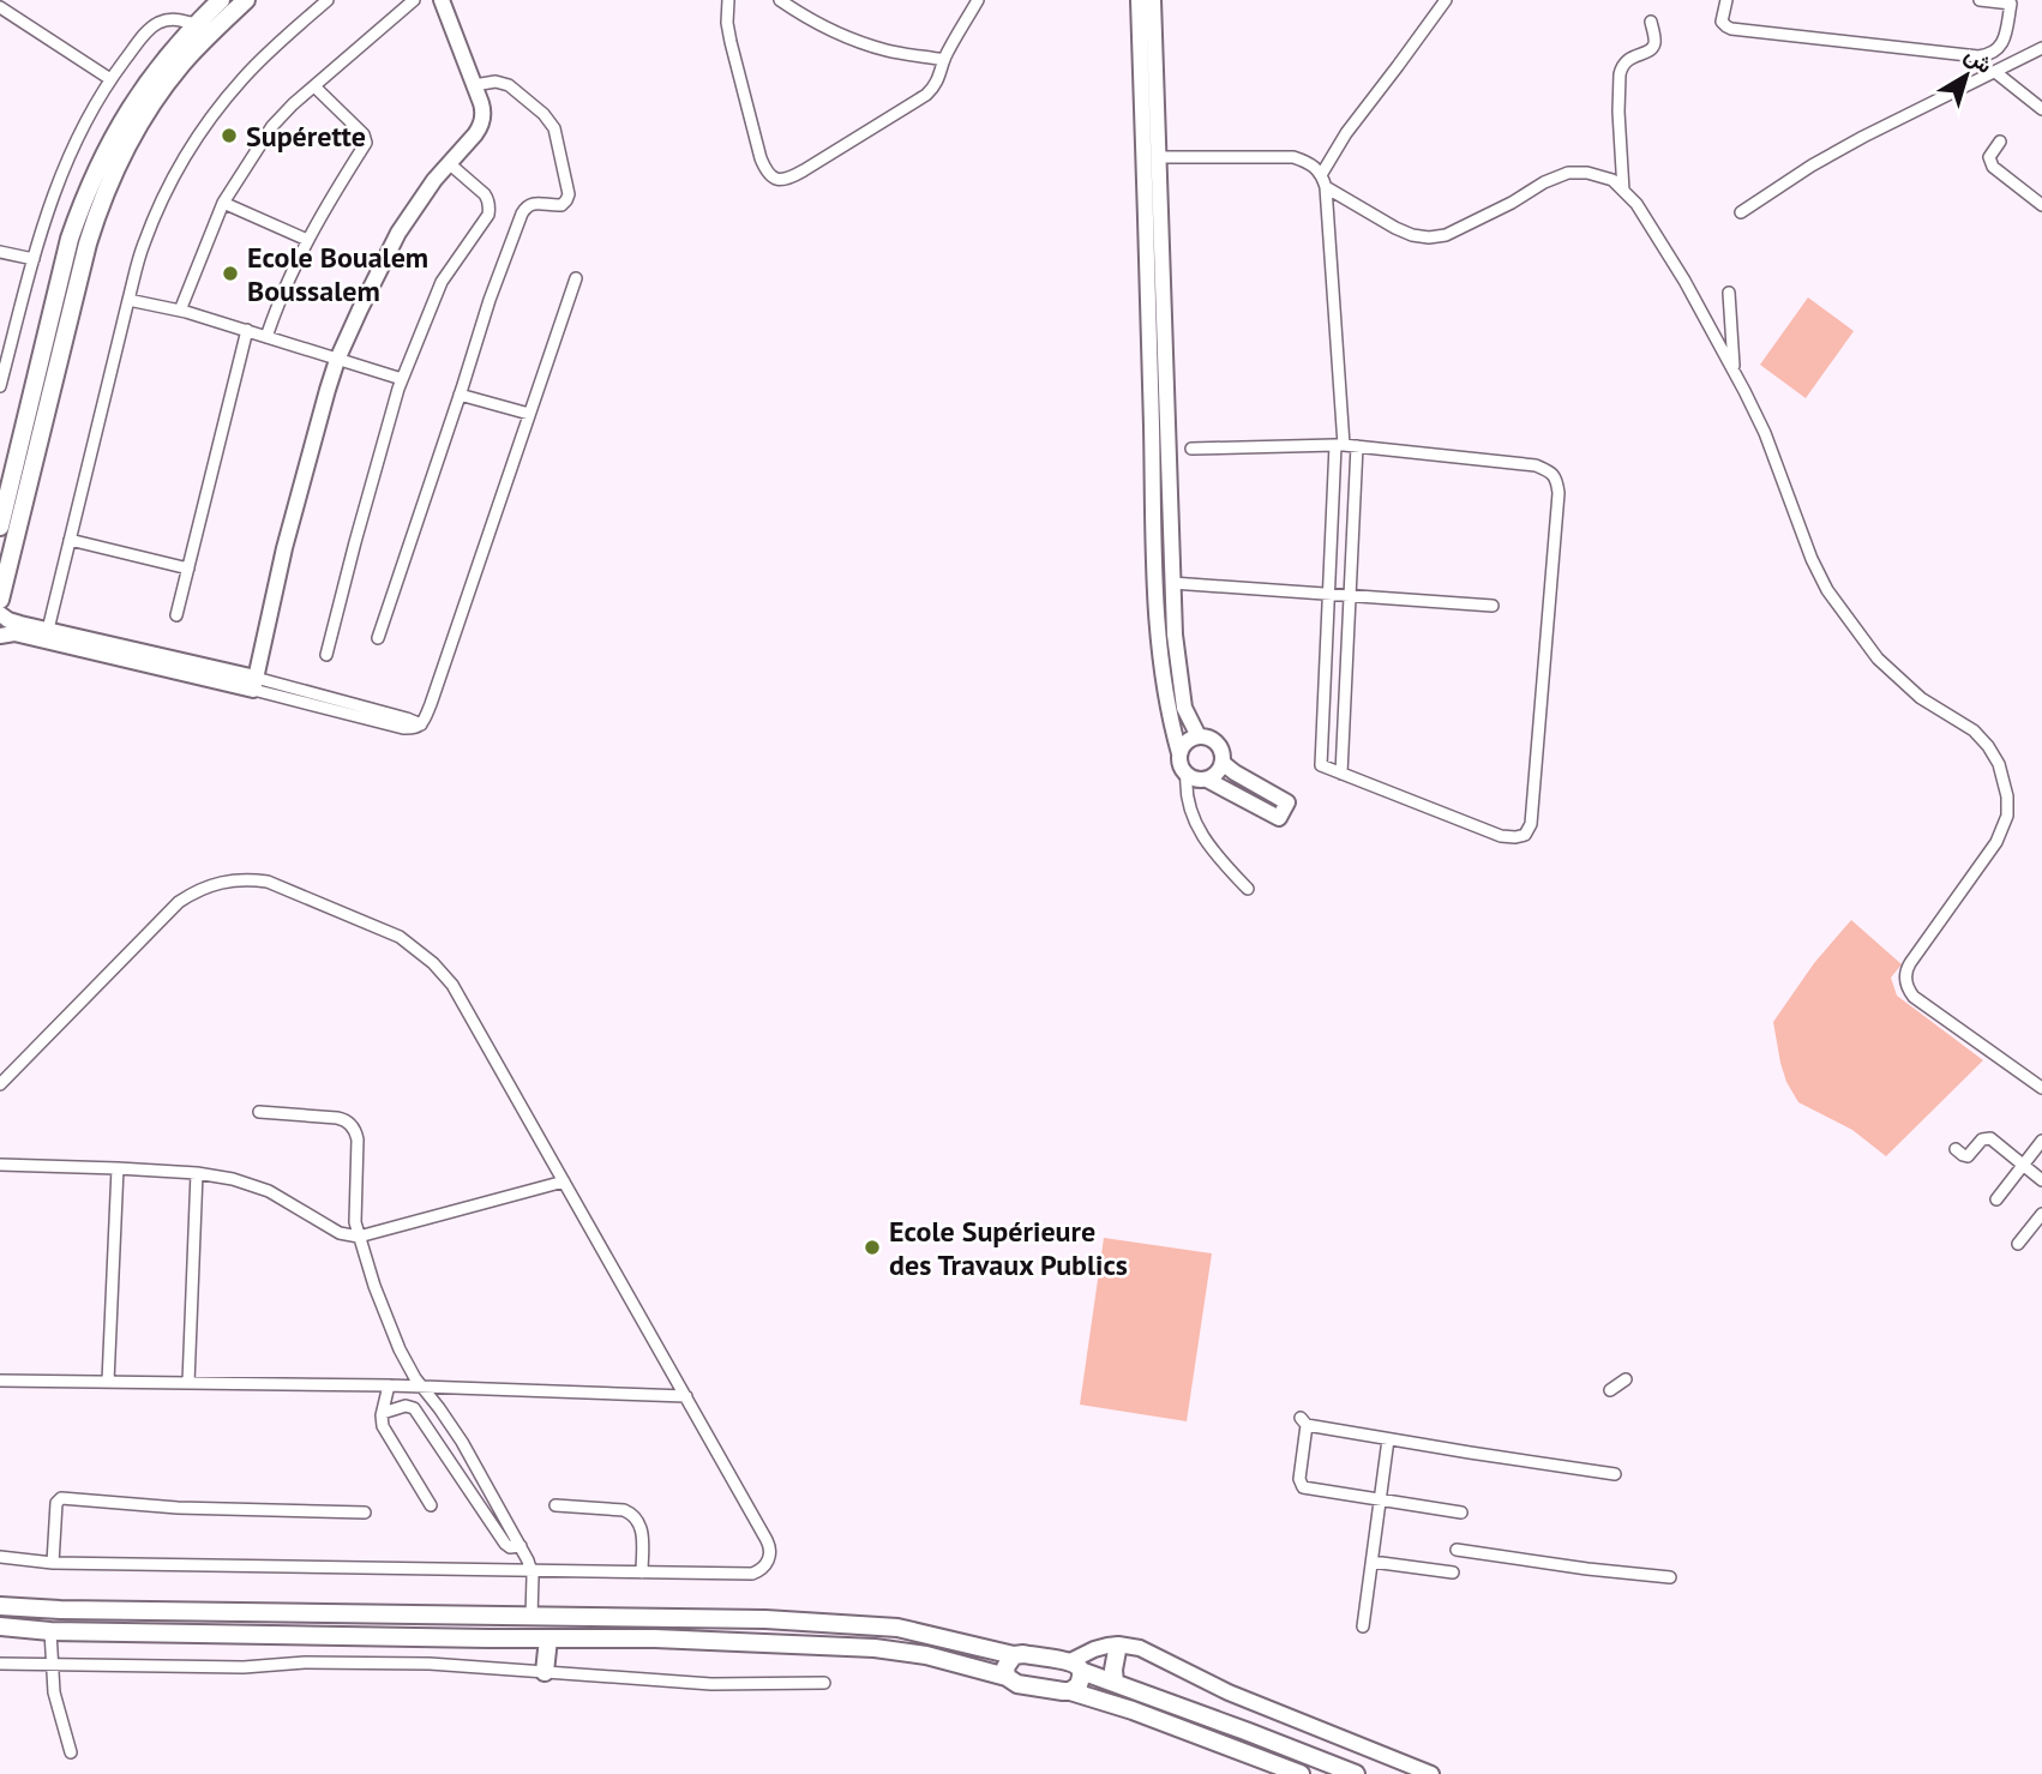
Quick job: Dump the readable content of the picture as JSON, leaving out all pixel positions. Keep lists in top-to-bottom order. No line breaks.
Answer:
{"places":["Supérette","Ecole Boualem Boussalem","Ecole Supérieure des Travaux Publics"],"north":"top right"}
